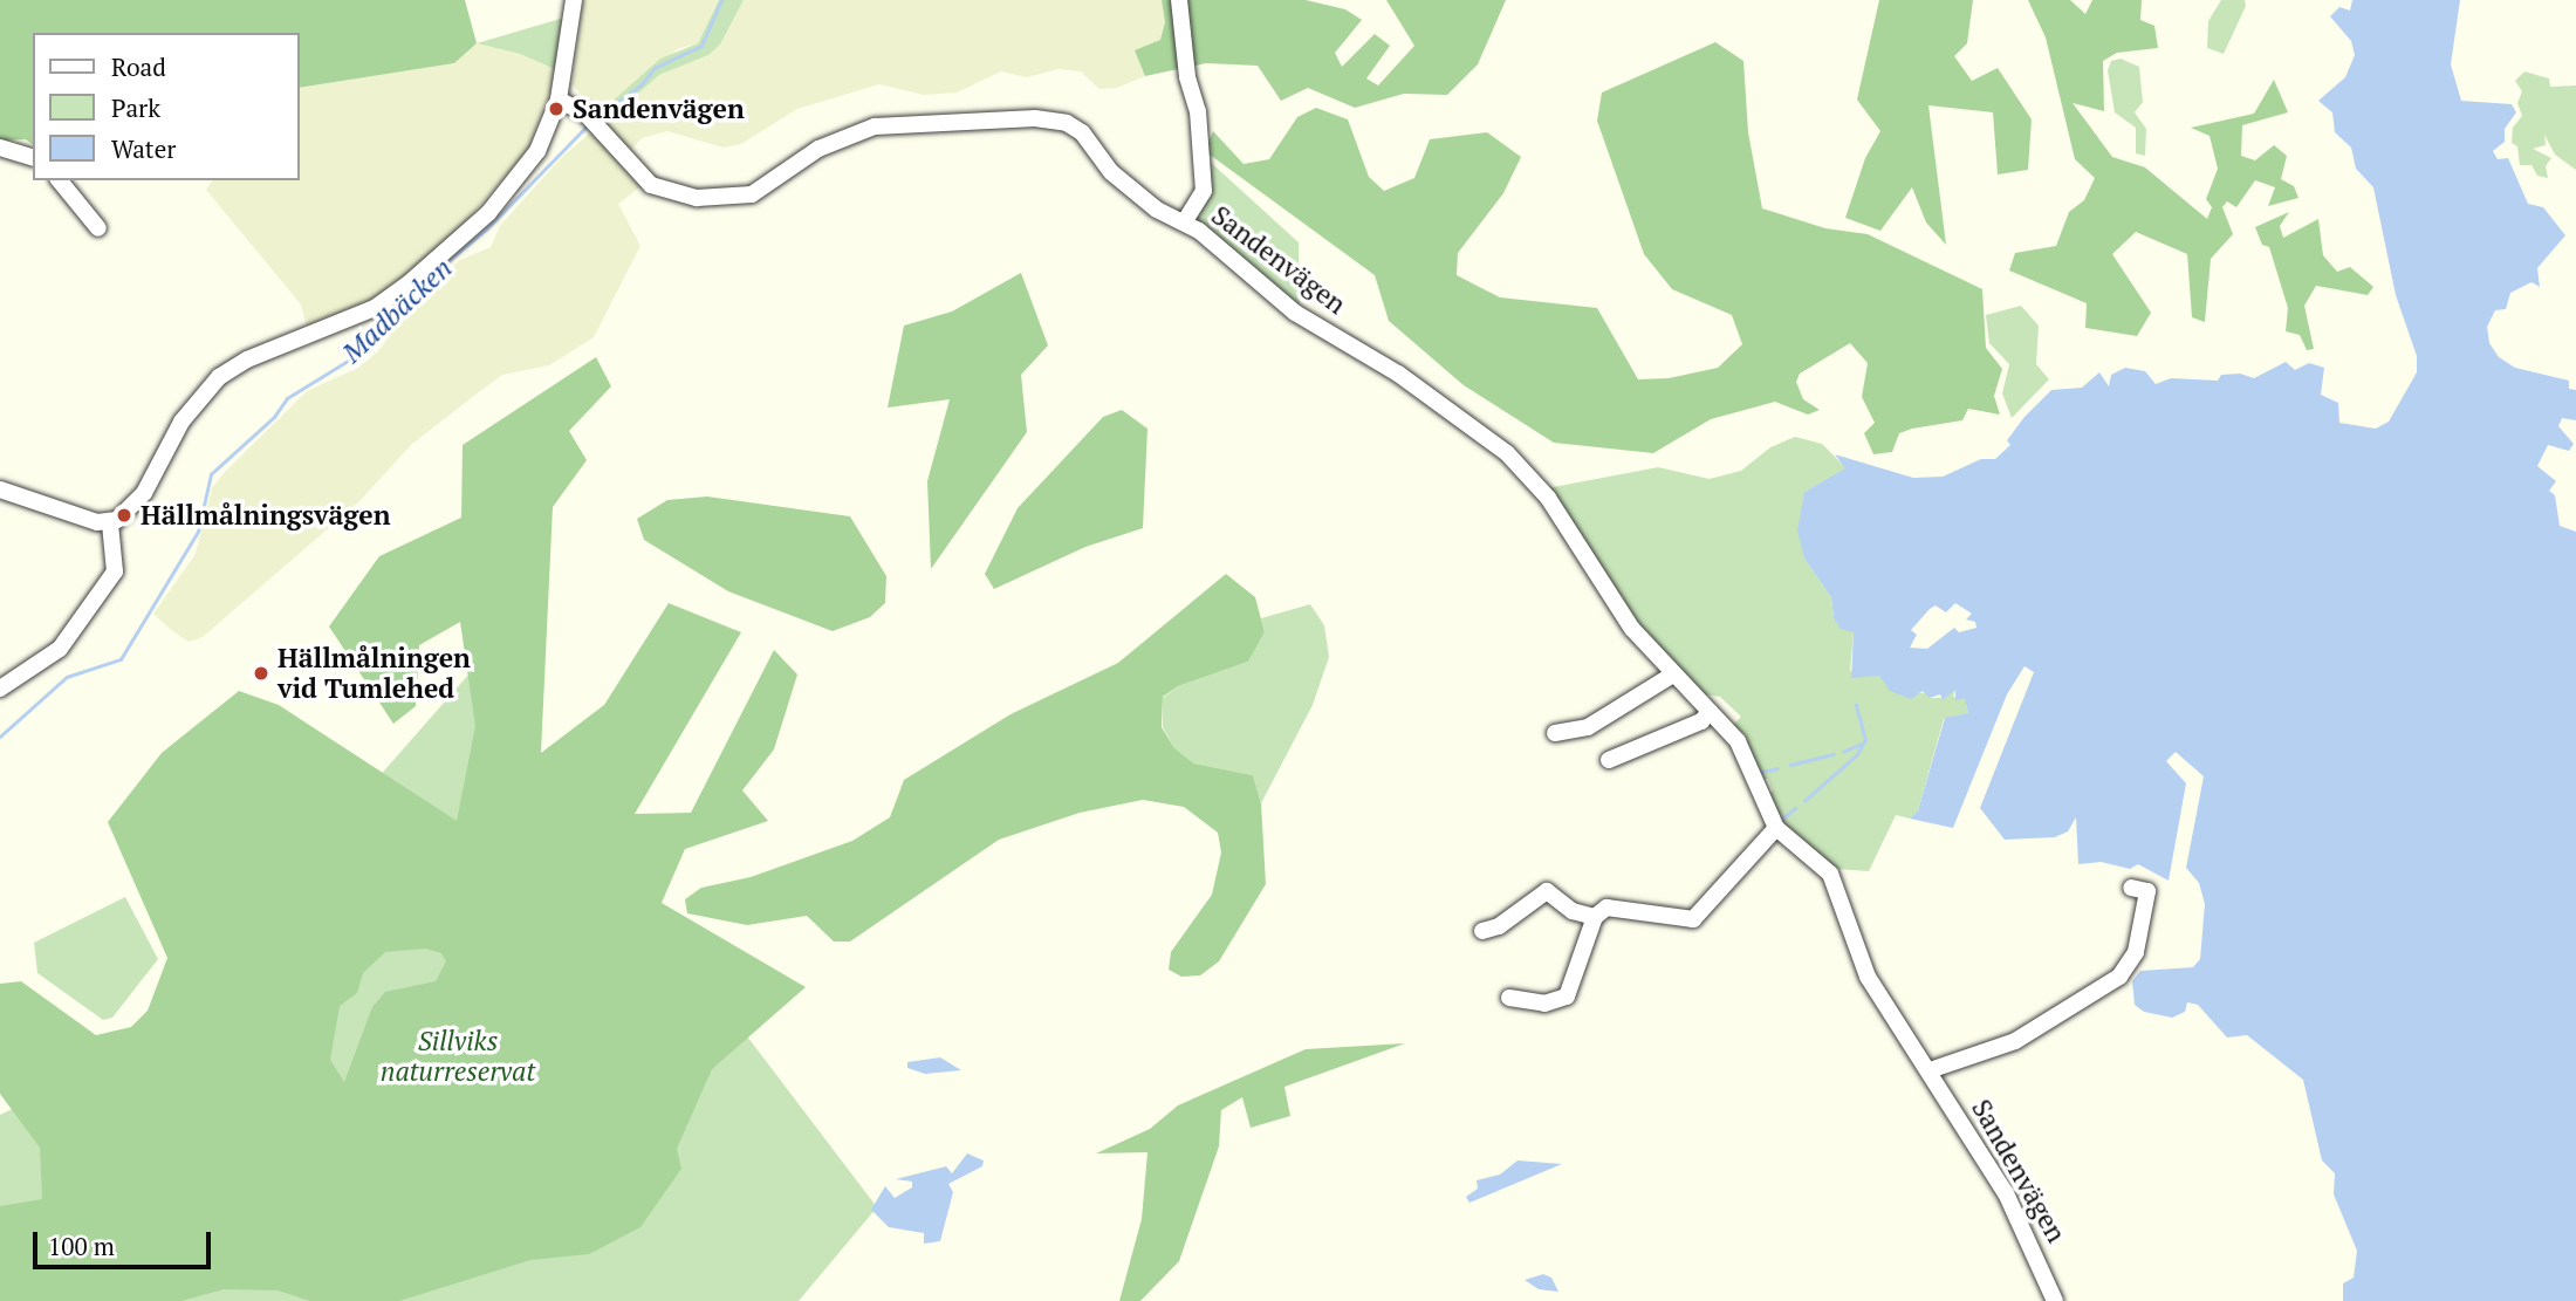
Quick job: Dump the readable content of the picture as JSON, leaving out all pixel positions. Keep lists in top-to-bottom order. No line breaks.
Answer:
{"streets":{"street":["Sandenvägen"]},"water":["Madbäcken"],"parks":["Sillviks naturreservat"],"places":["Sandenvägen","Hällmålningsvägen","Hällmålningen vid Tumlehed"],"legend":["Road","Park","Water"],"scale_bar":"100 m"}
